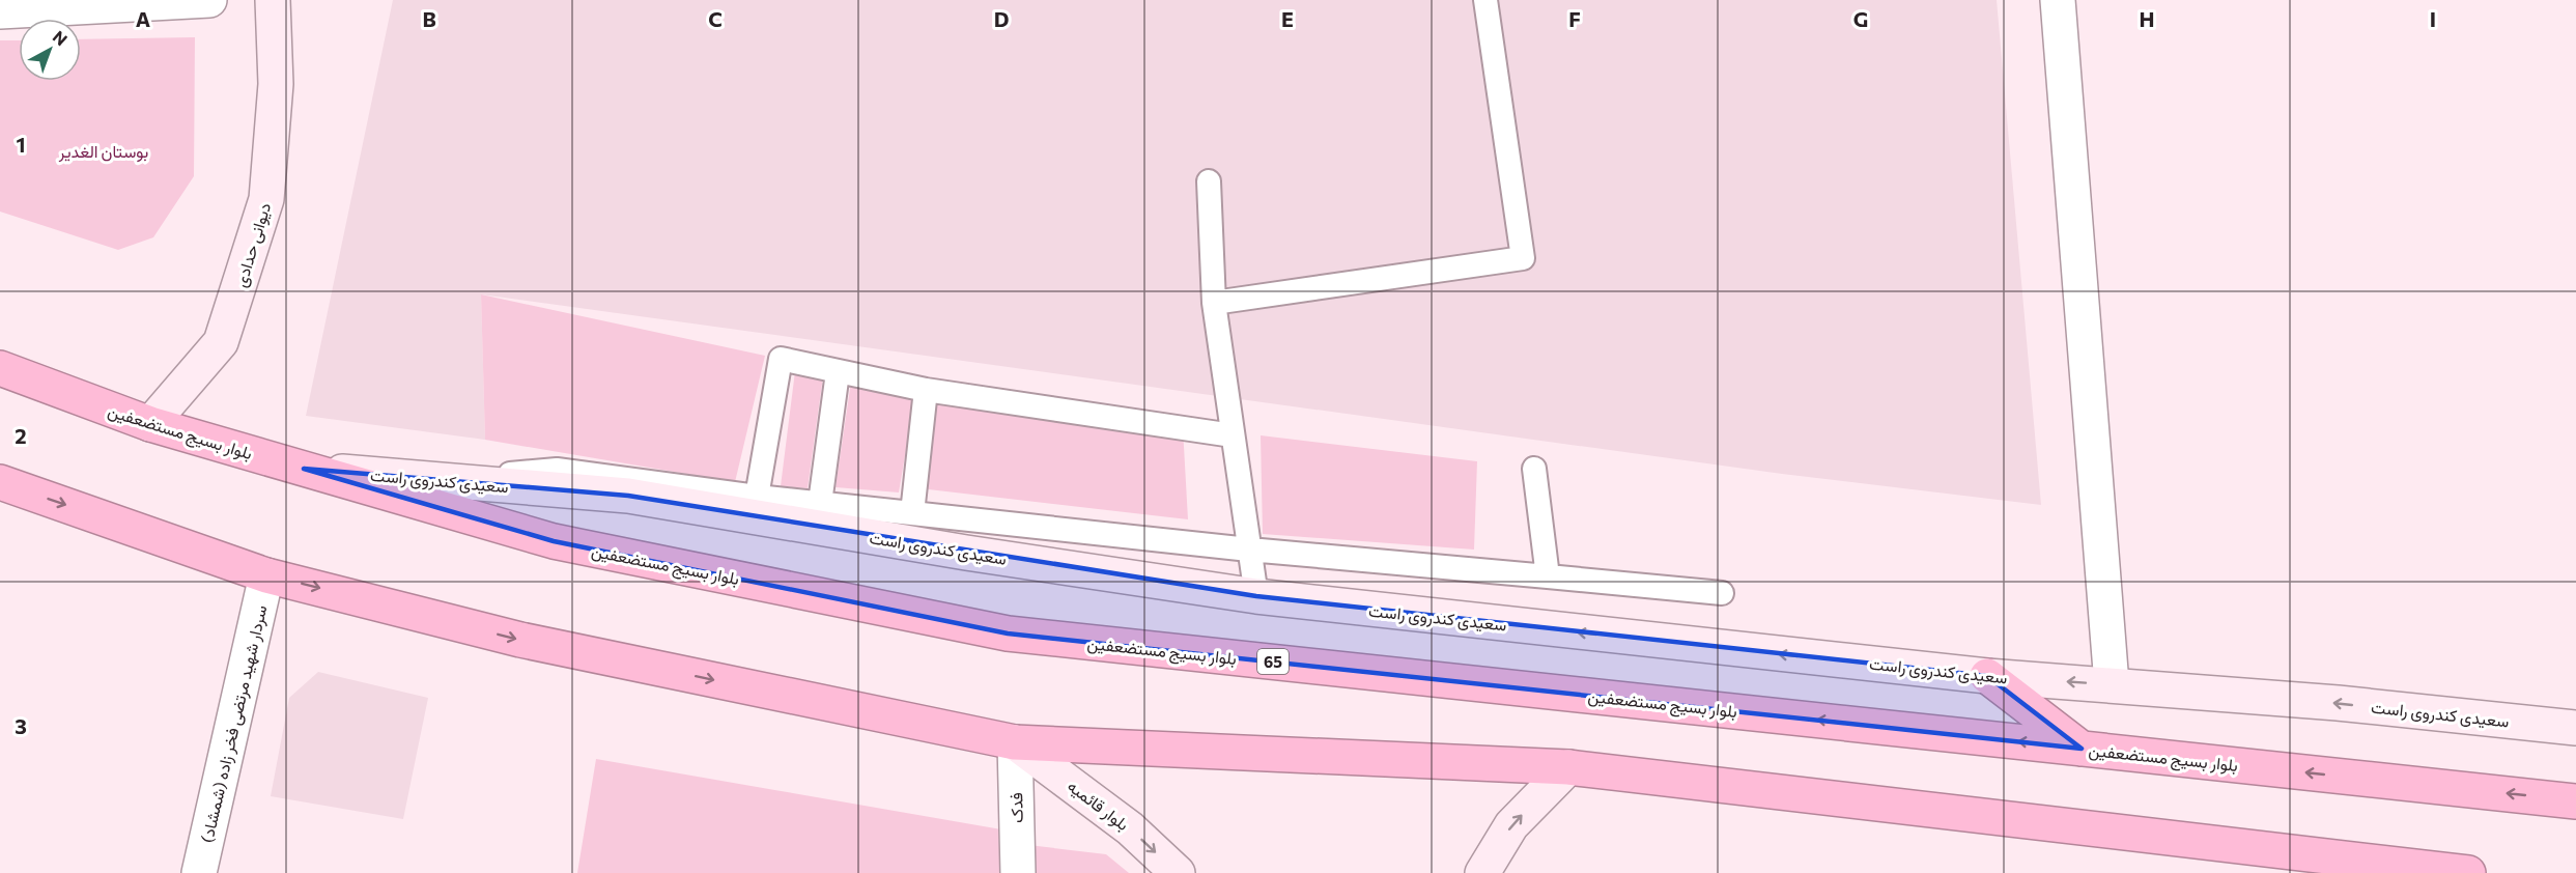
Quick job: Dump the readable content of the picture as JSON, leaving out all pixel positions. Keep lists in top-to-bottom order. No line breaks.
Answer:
{"streets":{"highway":["بلوار بسیج مستضعفین","65"],"street":["دیوانی حدادی","سعیدی کندروی راست","سردار شهید مرتضی فخر زاده (شمشاد)","بلوار قائمیه","فدک"]},"crossings":[["دیوانی حدادی","بلوار بسیج مستضعفین"],["بلوار بسیج مستضعفین","سعیدی کندروی راست"],["بلوار قائمیه","فدک"]],"one_way":["سعیدی کندروی راست","بلوار قائمیه"],"parks":["بوستان الغدیر"],"north":"top right","grid":{"columns":["A","B","C","D","E","F","G","H","I"],"rows":["1","2","3"]}}
